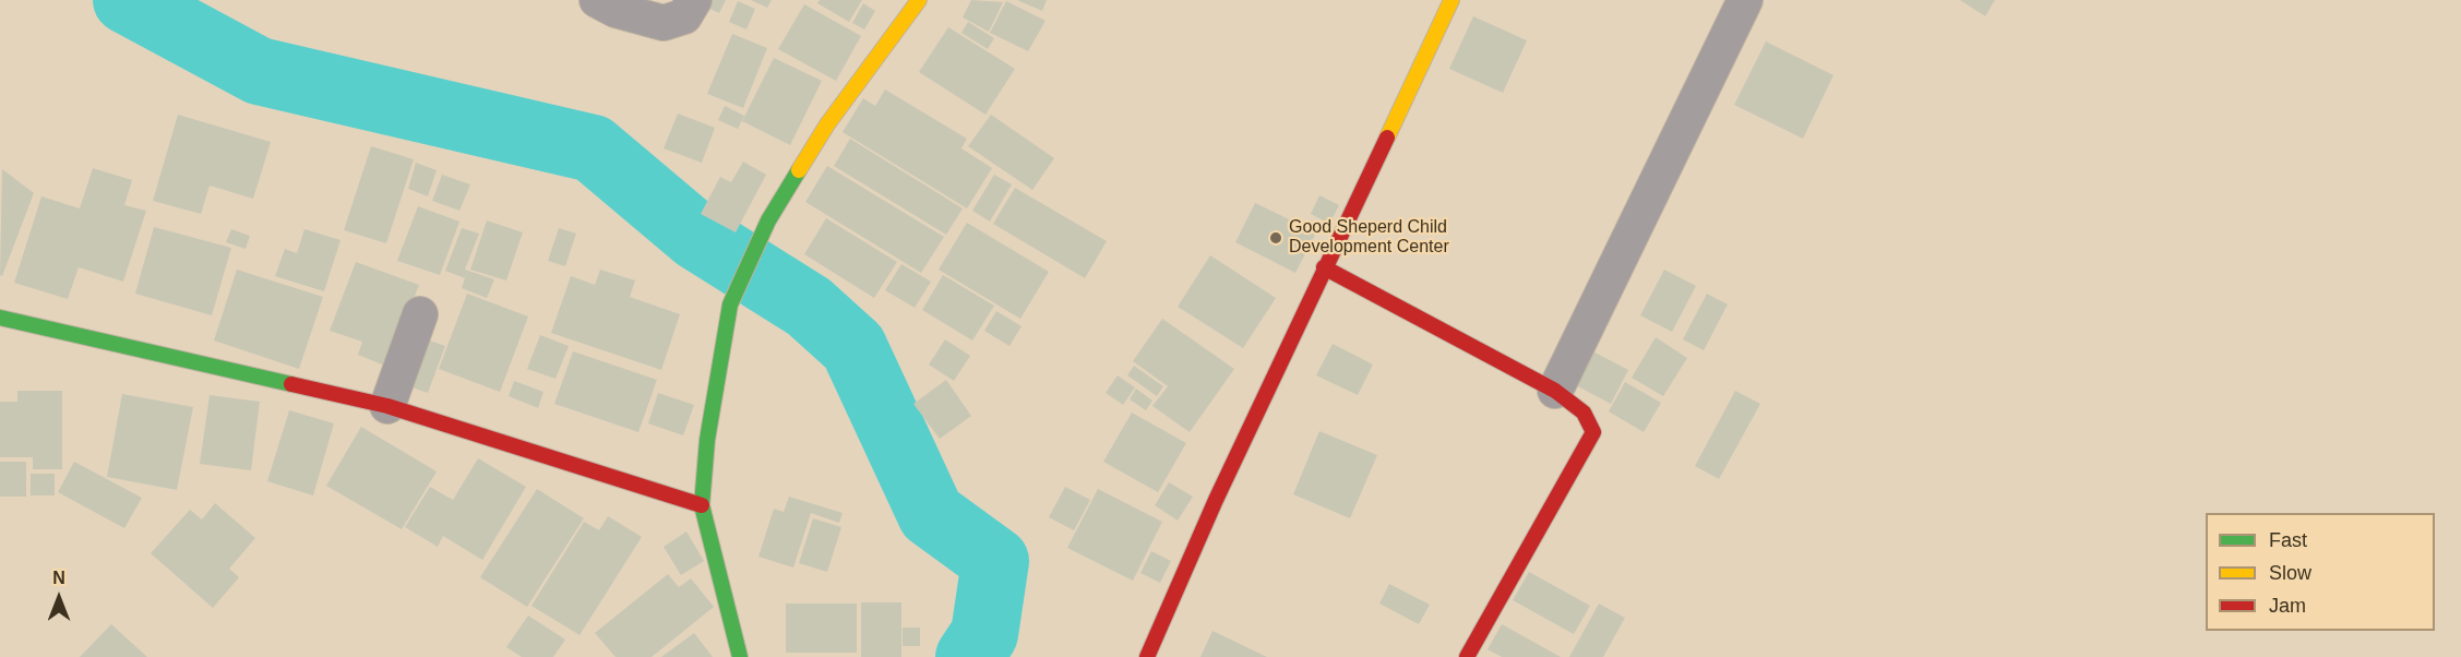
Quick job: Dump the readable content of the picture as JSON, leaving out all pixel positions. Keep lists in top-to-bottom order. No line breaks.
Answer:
{"places":["Good Sheperd Child Development Center"],"legend":["Fast","Slow","Jam"],"north":"top"}
